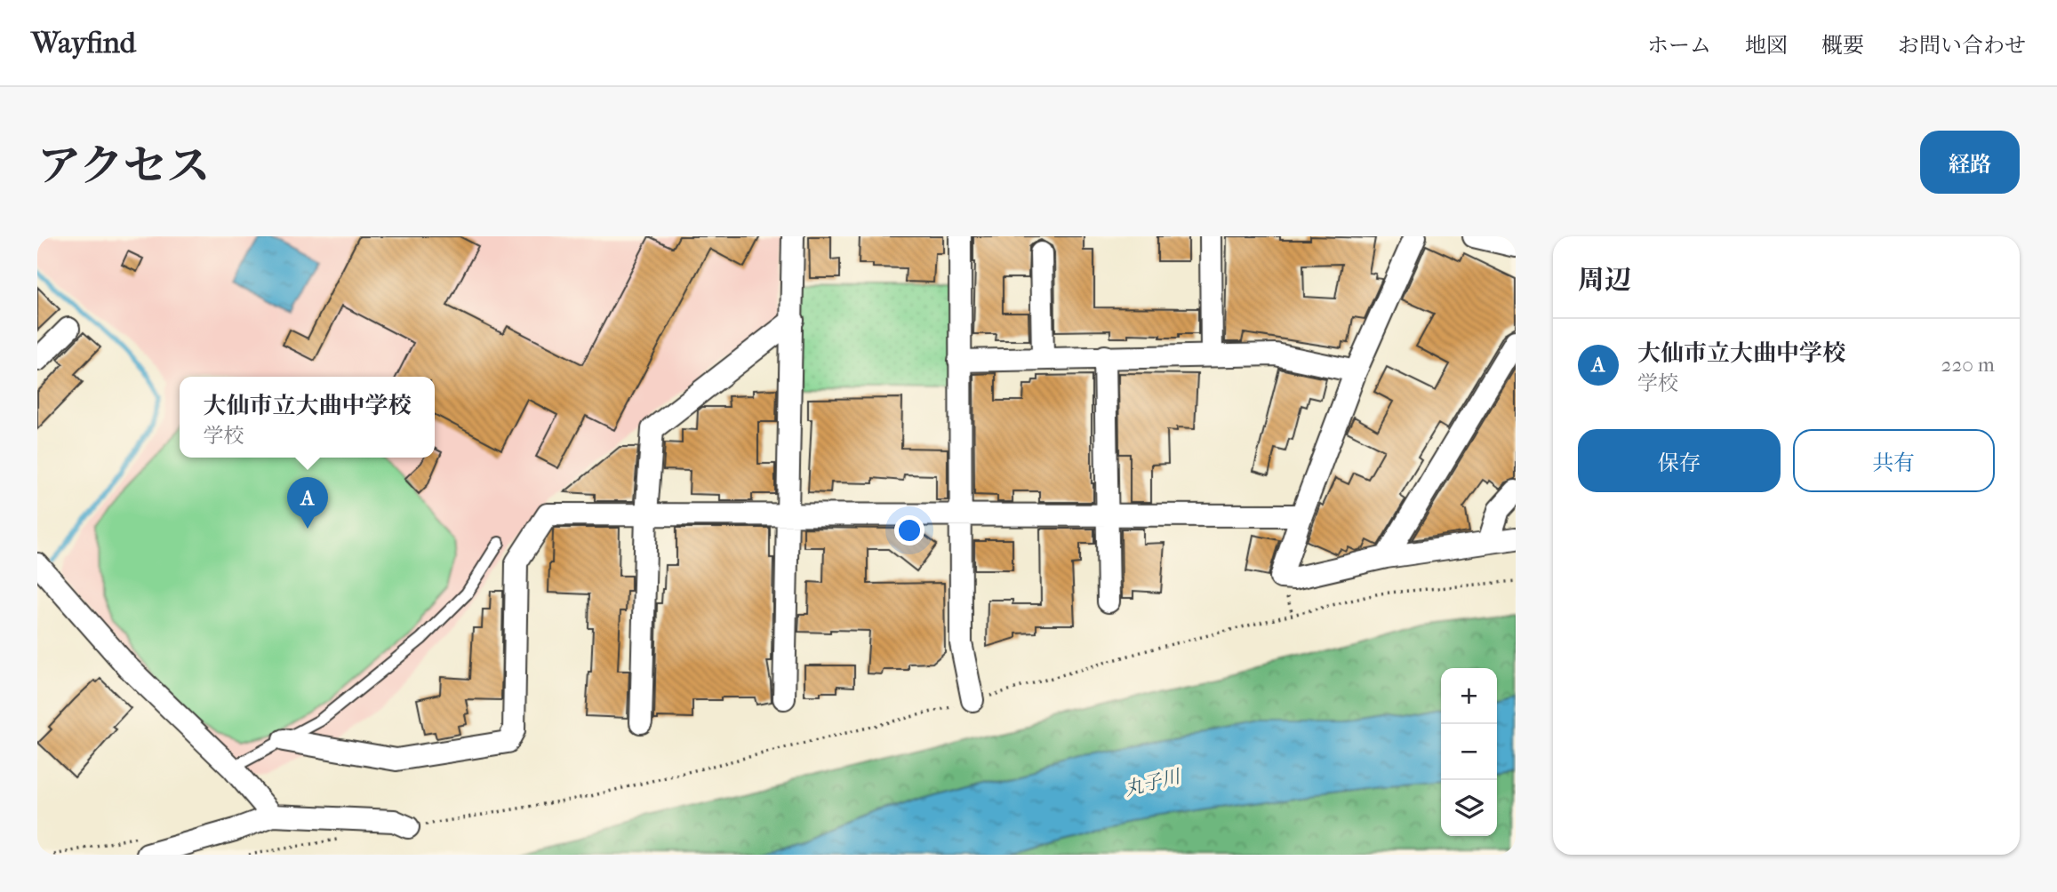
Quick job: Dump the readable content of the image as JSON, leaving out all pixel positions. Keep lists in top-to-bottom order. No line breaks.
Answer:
{"water":["丸子川"],"page":{"header":"Wayfind","nav":["ホーム","地図","概要","お問い合わせ"],"title":"アクセス","buttons":["経路",["保存","共有"]],"heading":"周辺","list":[{"mark":"A","name":"大仙市立大曲中学校","note":"学校","value":"220 m"}],"popup":["大仙市立大曲中学校","学校"],"pins":"A","map_buttons":["+","−"]}}
